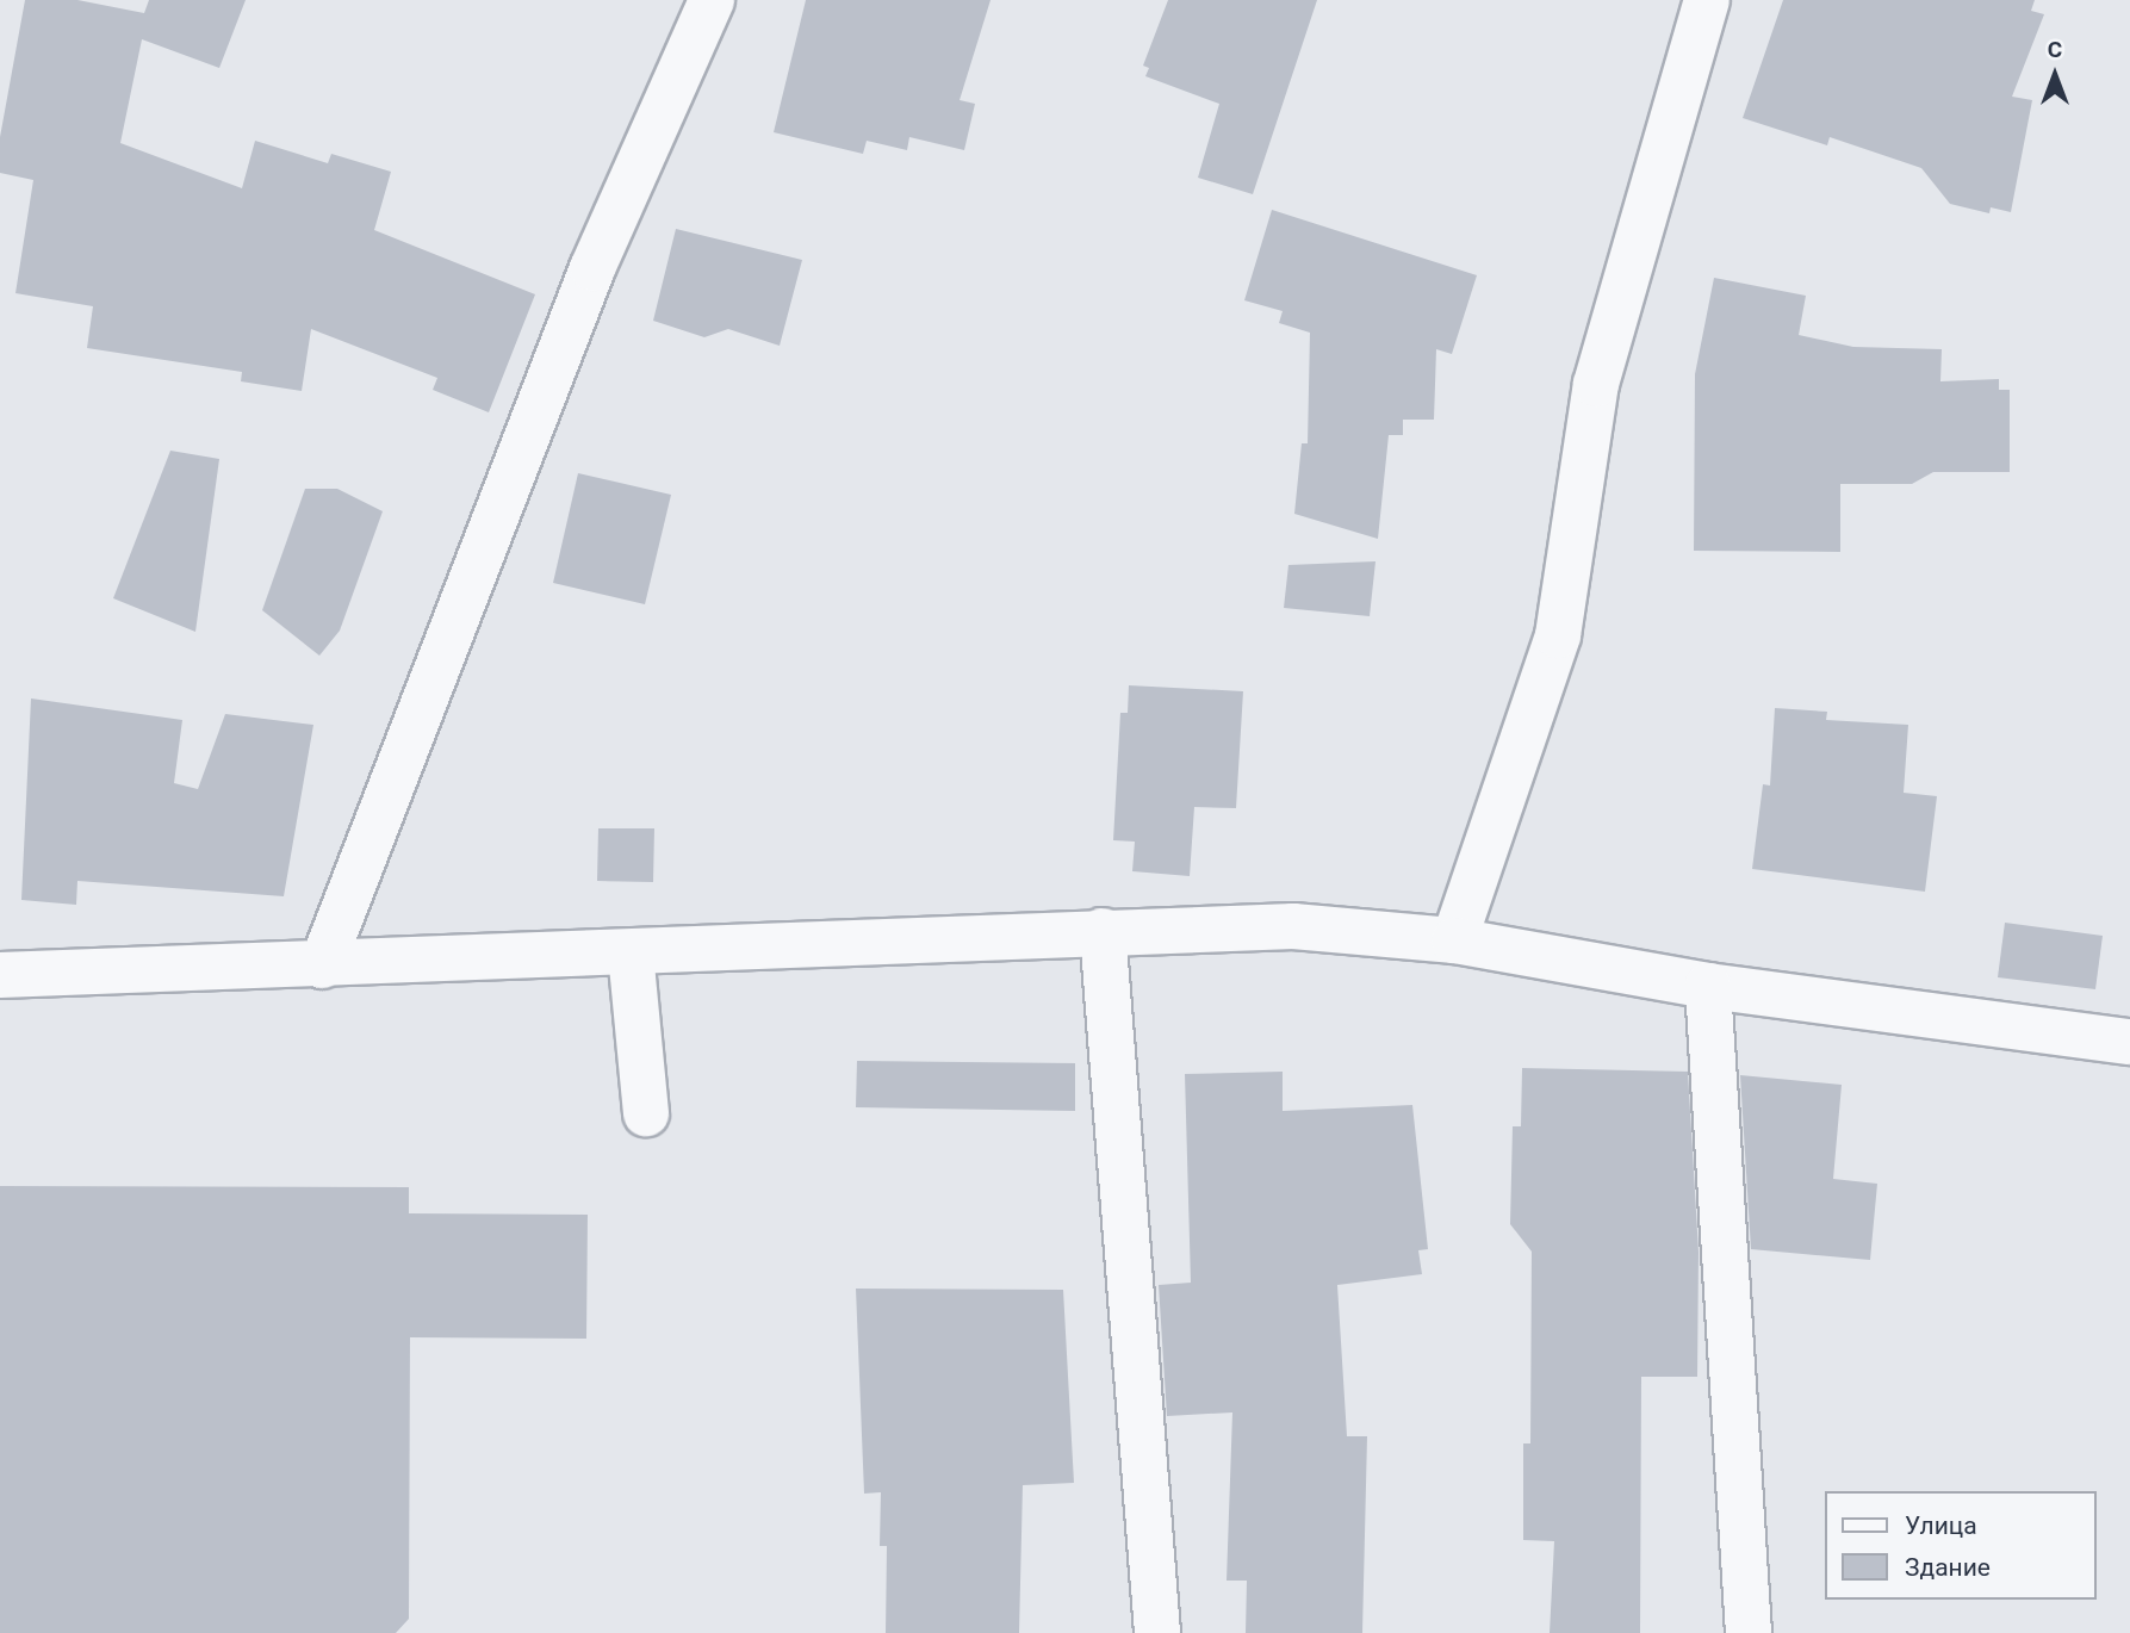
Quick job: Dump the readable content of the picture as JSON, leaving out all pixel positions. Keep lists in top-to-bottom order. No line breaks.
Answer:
{"legend":["Улица","Здание"],"north":"top"}
